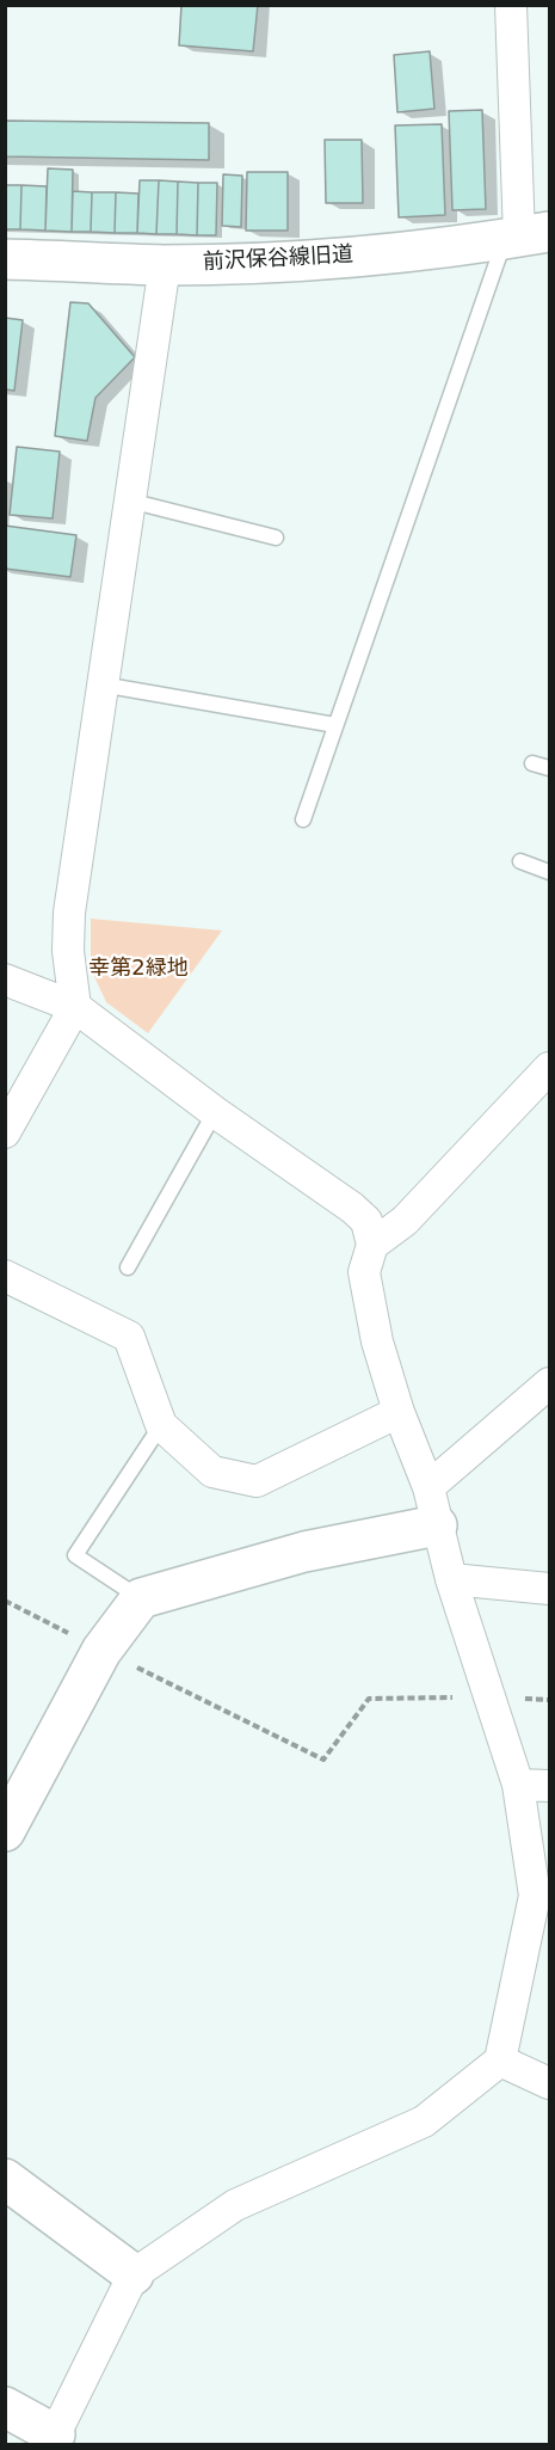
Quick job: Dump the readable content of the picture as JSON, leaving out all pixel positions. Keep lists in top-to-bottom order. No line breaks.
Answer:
{"streets":{"street":["前沢保谷線旧道"]},"parks":["幸第2緑地"]}
